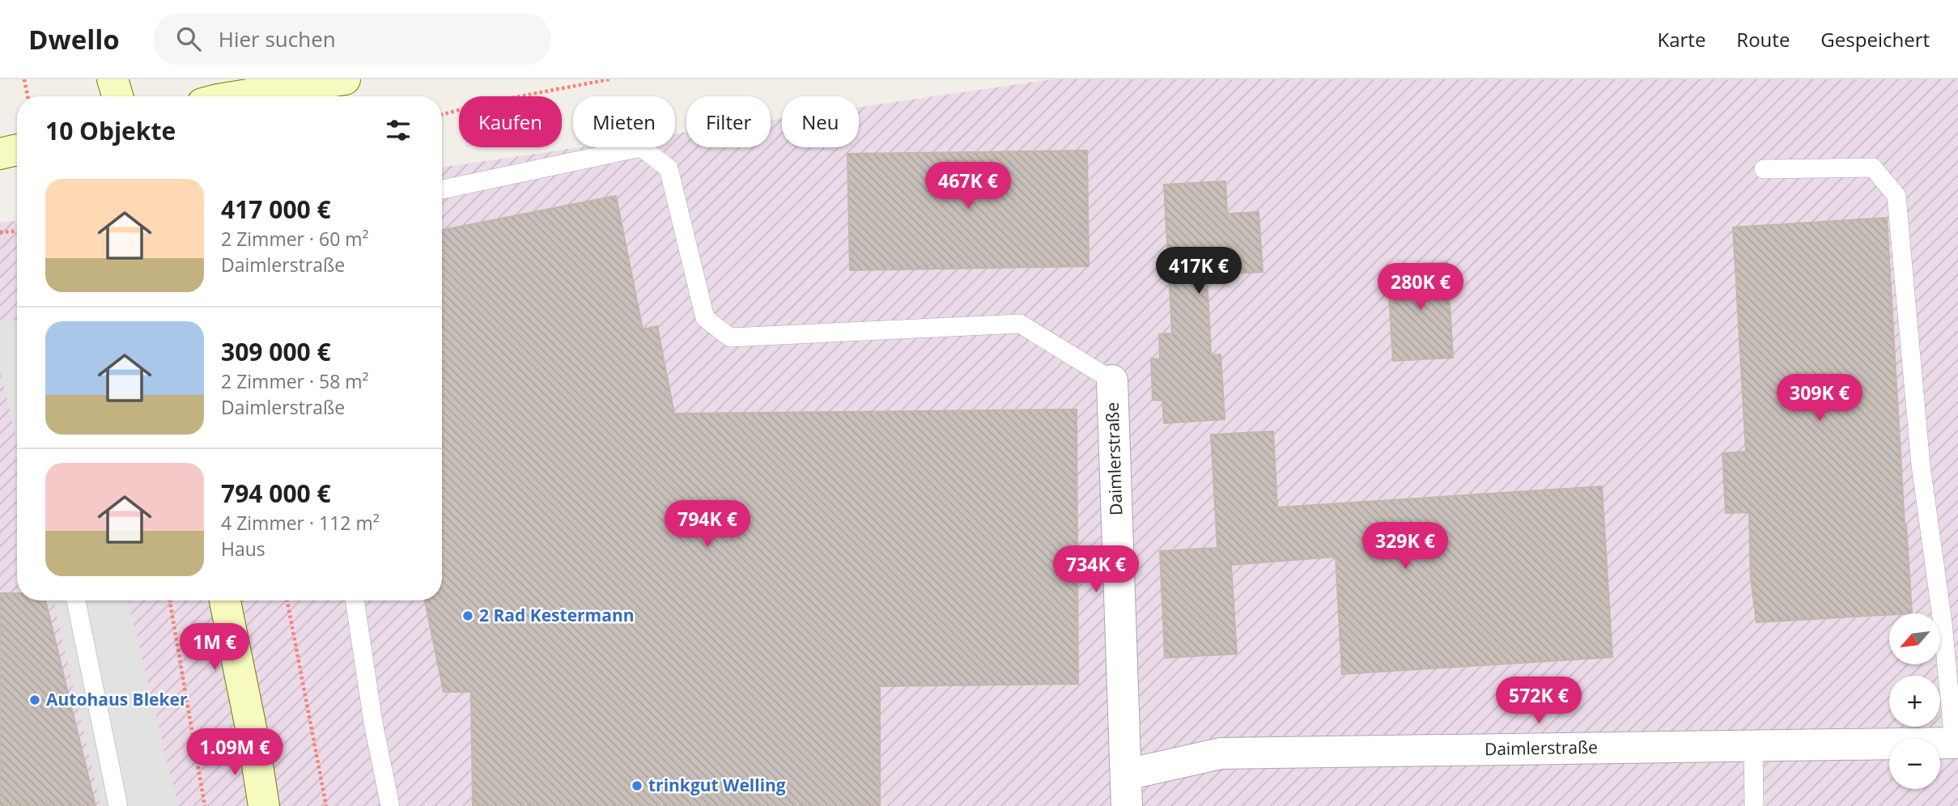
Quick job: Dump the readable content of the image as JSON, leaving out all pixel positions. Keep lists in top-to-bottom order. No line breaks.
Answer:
{"streets":{"street":["Daimlerstraße"]},"places":["2 Rad Kestermann","Autohaus Bleker","trinkgut Welling"],"north":"bottom left","page":{"header":"Dwello","search":"Hier suchen","nav":["Karte","Route","Gespeichert"],"chip":["Kaufen","Mieten","Filter","Neu"],"heading":"10 Objekte","price":["467K €","417K €","280K €","309K €","794K €","329K €","734K €","1M €","572K €","1.09M €"],"list":[{"name":"417 000 €","note":"2 Zimmer · 60 m² · Daimlerstraße"},{"name":"309 000 €","note":"2 Zimmer · 58 m² · Daimlerstraße"},{"name":"794 000 €","note":"4 Zimmer · 112 m² · Haus"}],"map_buttons":["+","−"]}}
